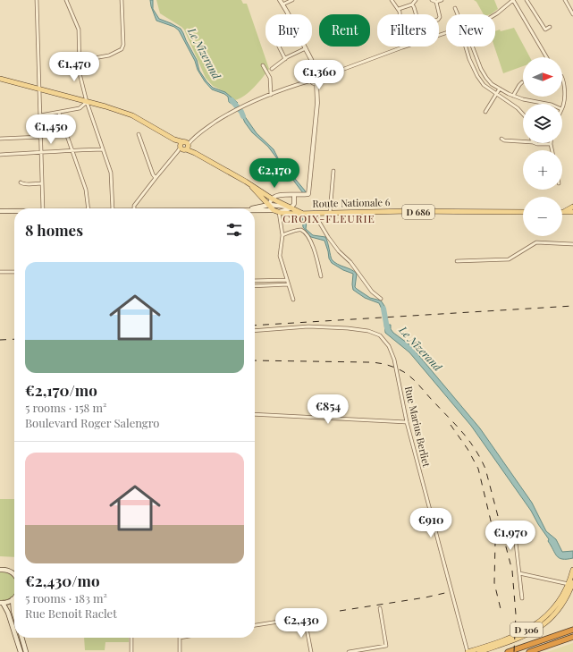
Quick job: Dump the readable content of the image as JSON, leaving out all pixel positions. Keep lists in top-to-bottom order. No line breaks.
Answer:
{"streets":{"main road":["Route Nationale 6","D 686","D 306"],"street":["Rue Marius Berliet"]},"crossings":[["Rue Marius Berliet","D 306"]],"districts":["CROIX-FLEURIE"],"water":["Le Nizerand"],"north":"right","page":{"chip":["Buy","Rent","Filters","New"],"price":["€1,470","€1,360","€1,450","€2,170","€854","€910","€1,970","€2,430"],"map_buttons":["+","−"],"heading":"8 homes","list":[{"name":"€2,170/mo","note":"5 rooms · 158 m² · Boulevard Roger Salengro"},{"name":"€2,430/mo","note":"5 rooms · 183 m² · Rue Benoit Raclet"}]}}
